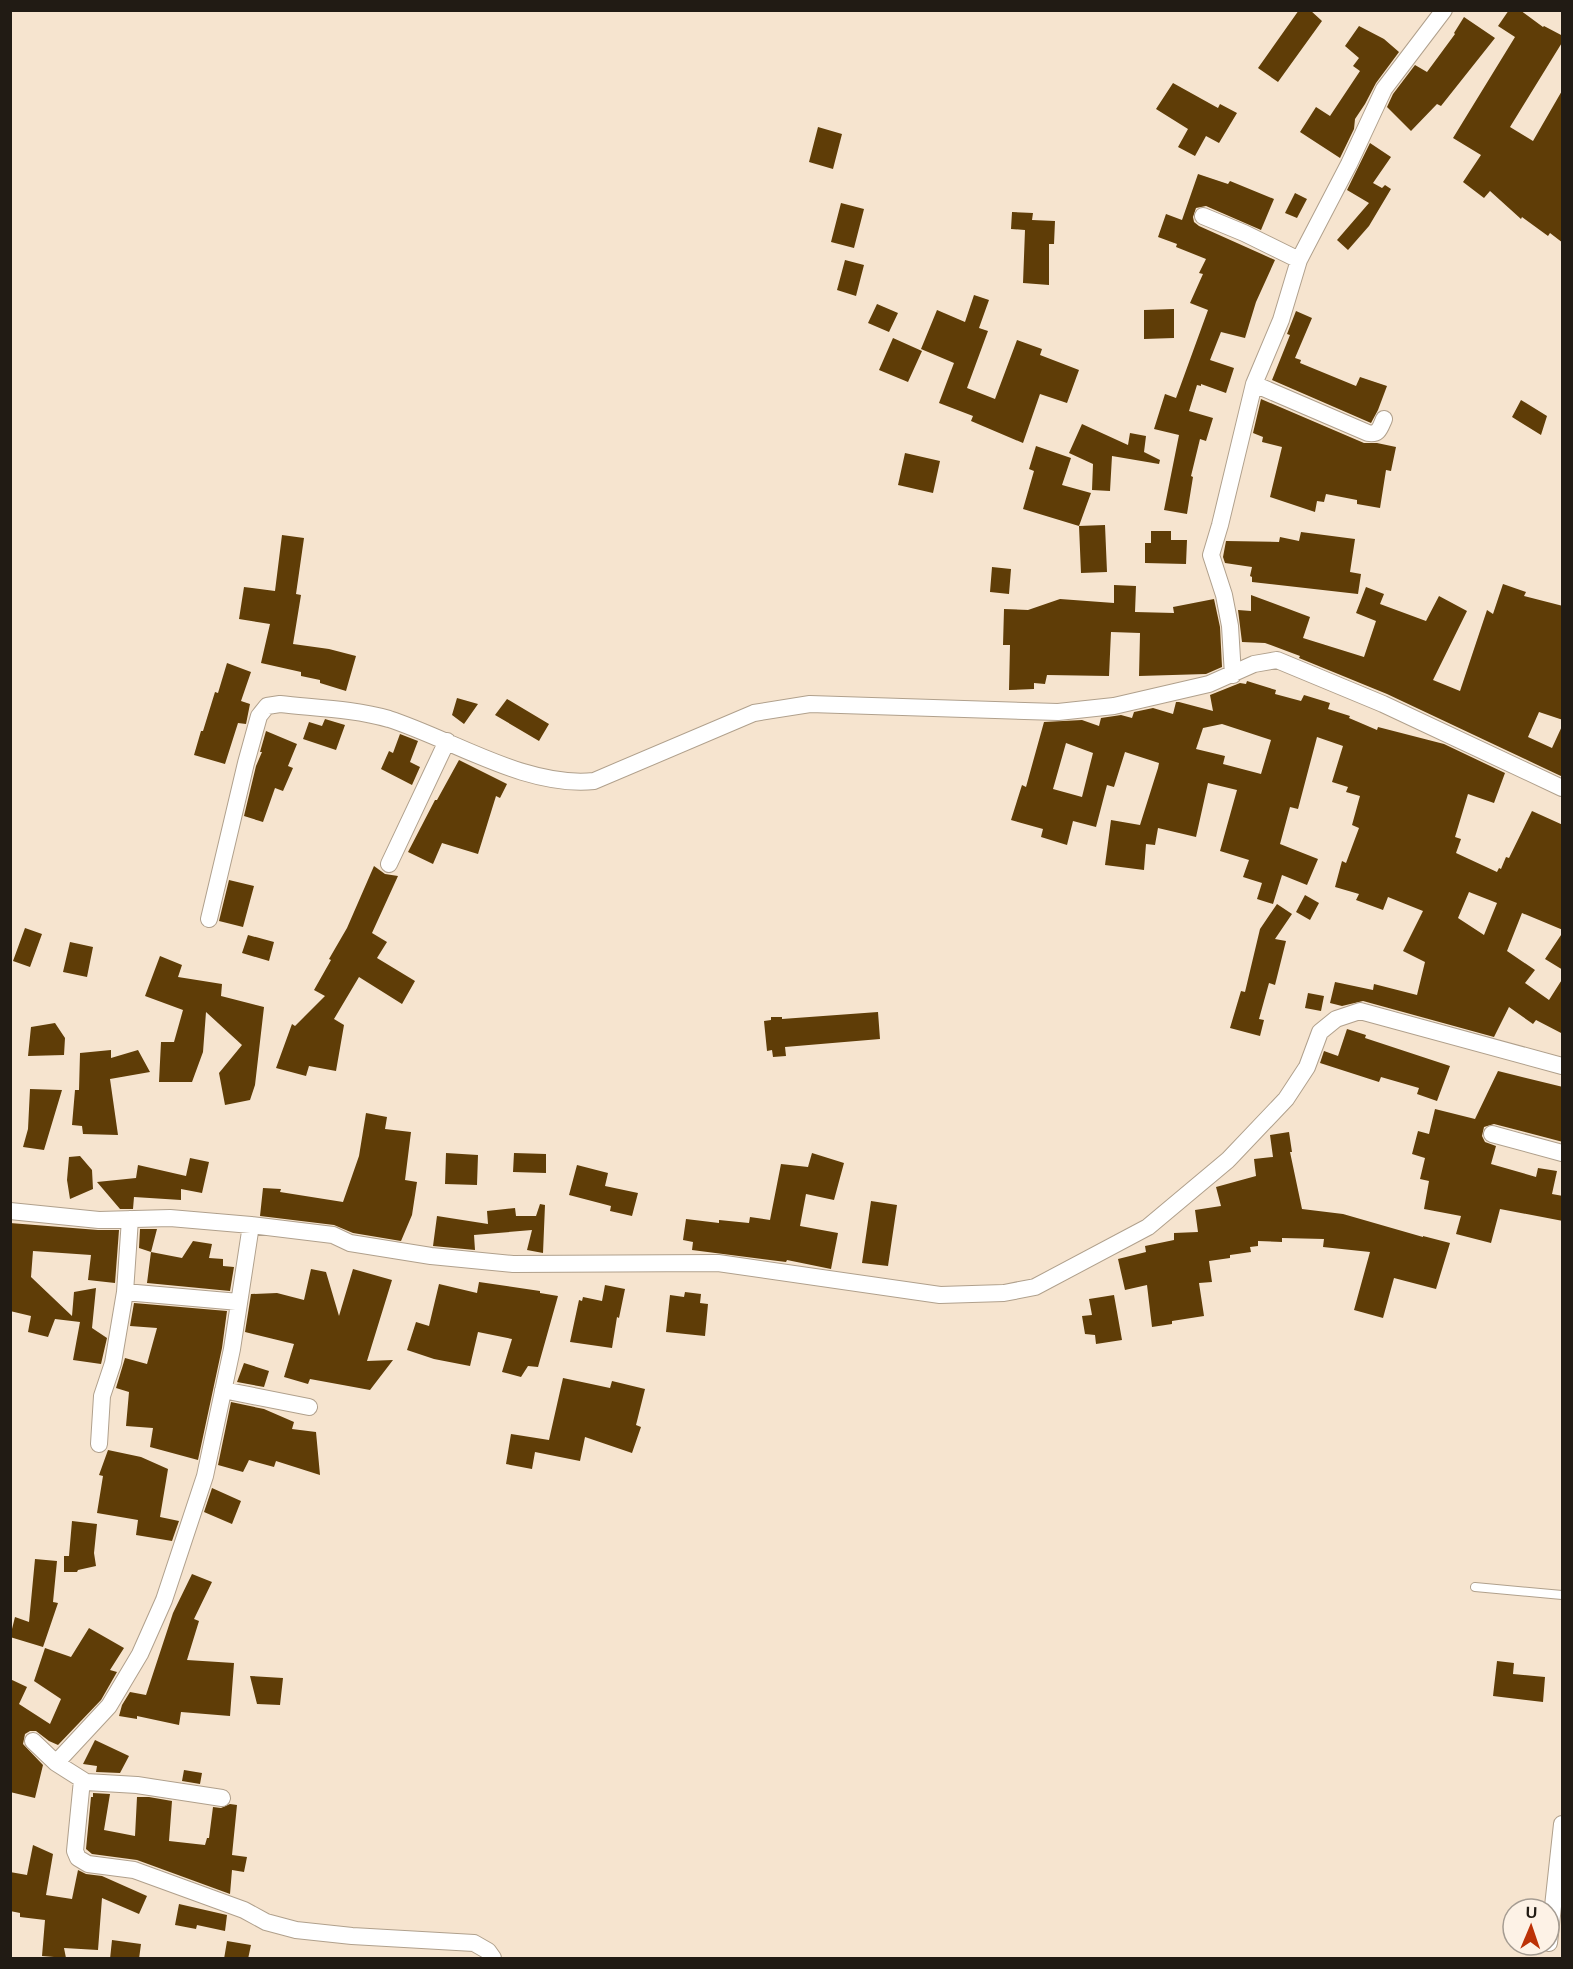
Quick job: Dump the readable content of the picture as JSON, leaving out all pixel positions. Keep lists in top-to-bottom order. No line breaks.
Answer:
{"north":"top"}
